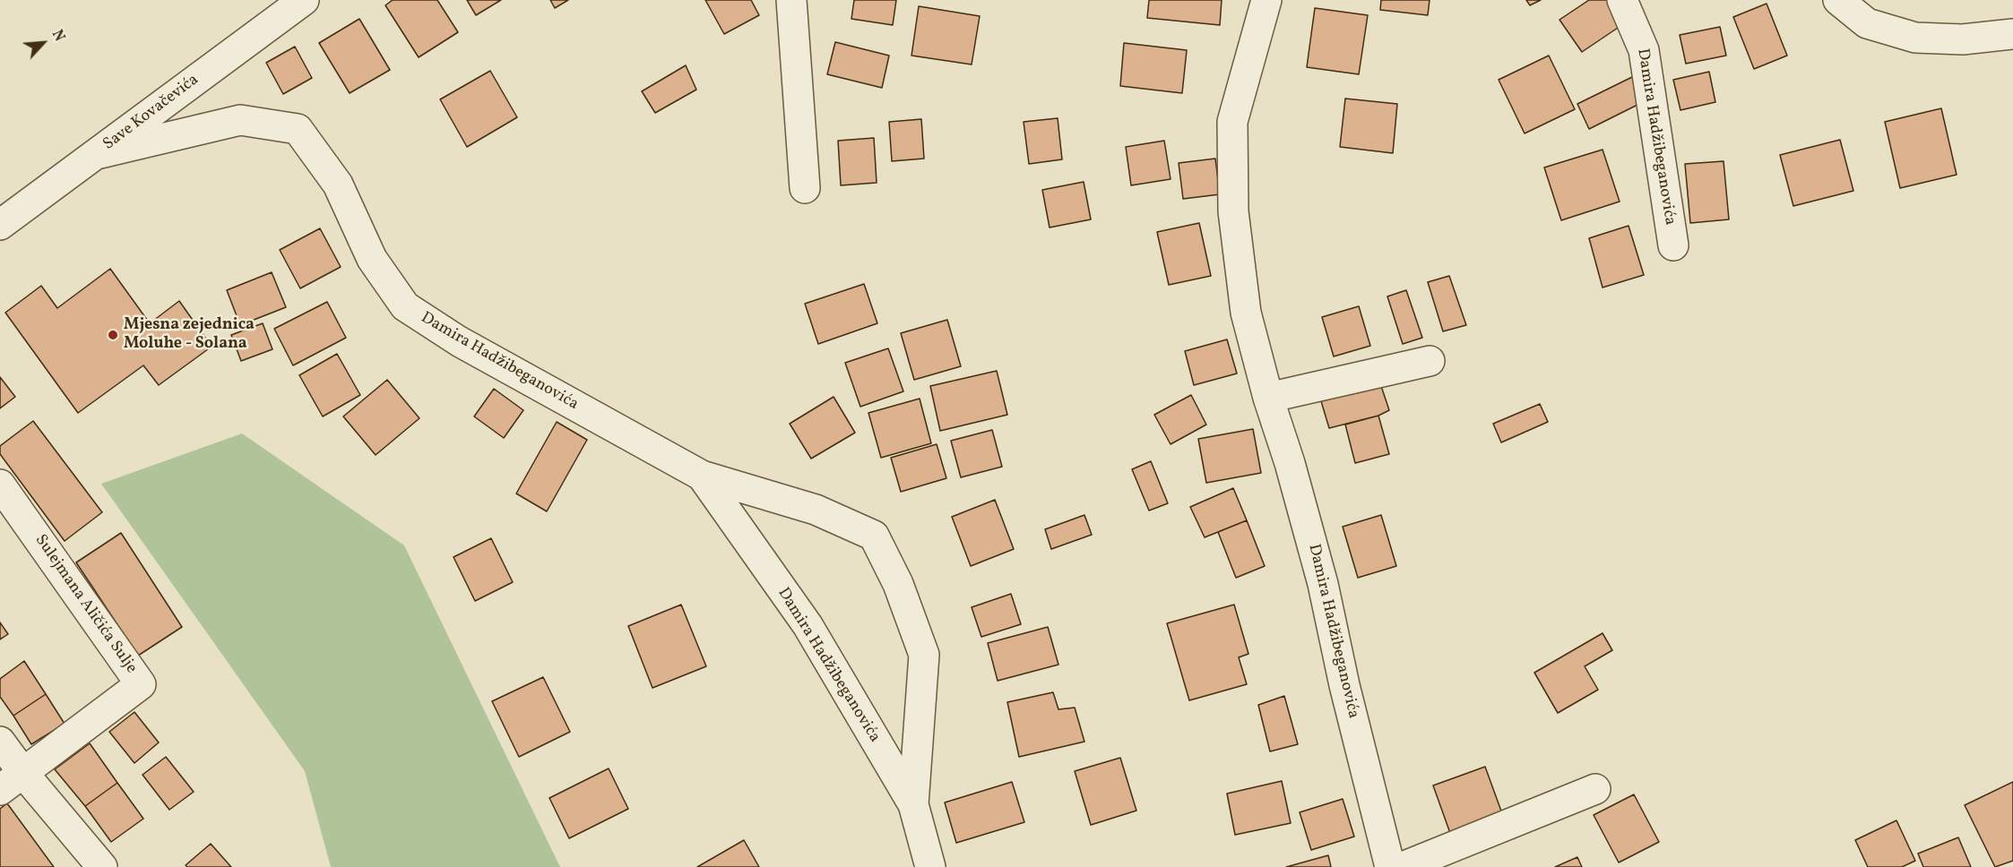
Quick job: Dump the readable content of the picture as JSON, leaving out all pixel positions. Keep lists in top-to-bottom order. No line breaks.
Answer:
{"streets":{"street":["Save Kovačevića","Damira Hadžibeganovića","Sulejmana Aličića Sulje"]},"crossings":[["Save Kovačevića","Damira Hadžibeganovića"]],"places":["Mjesna zejednica Moluhe - Solana"],"north":"top right"}
